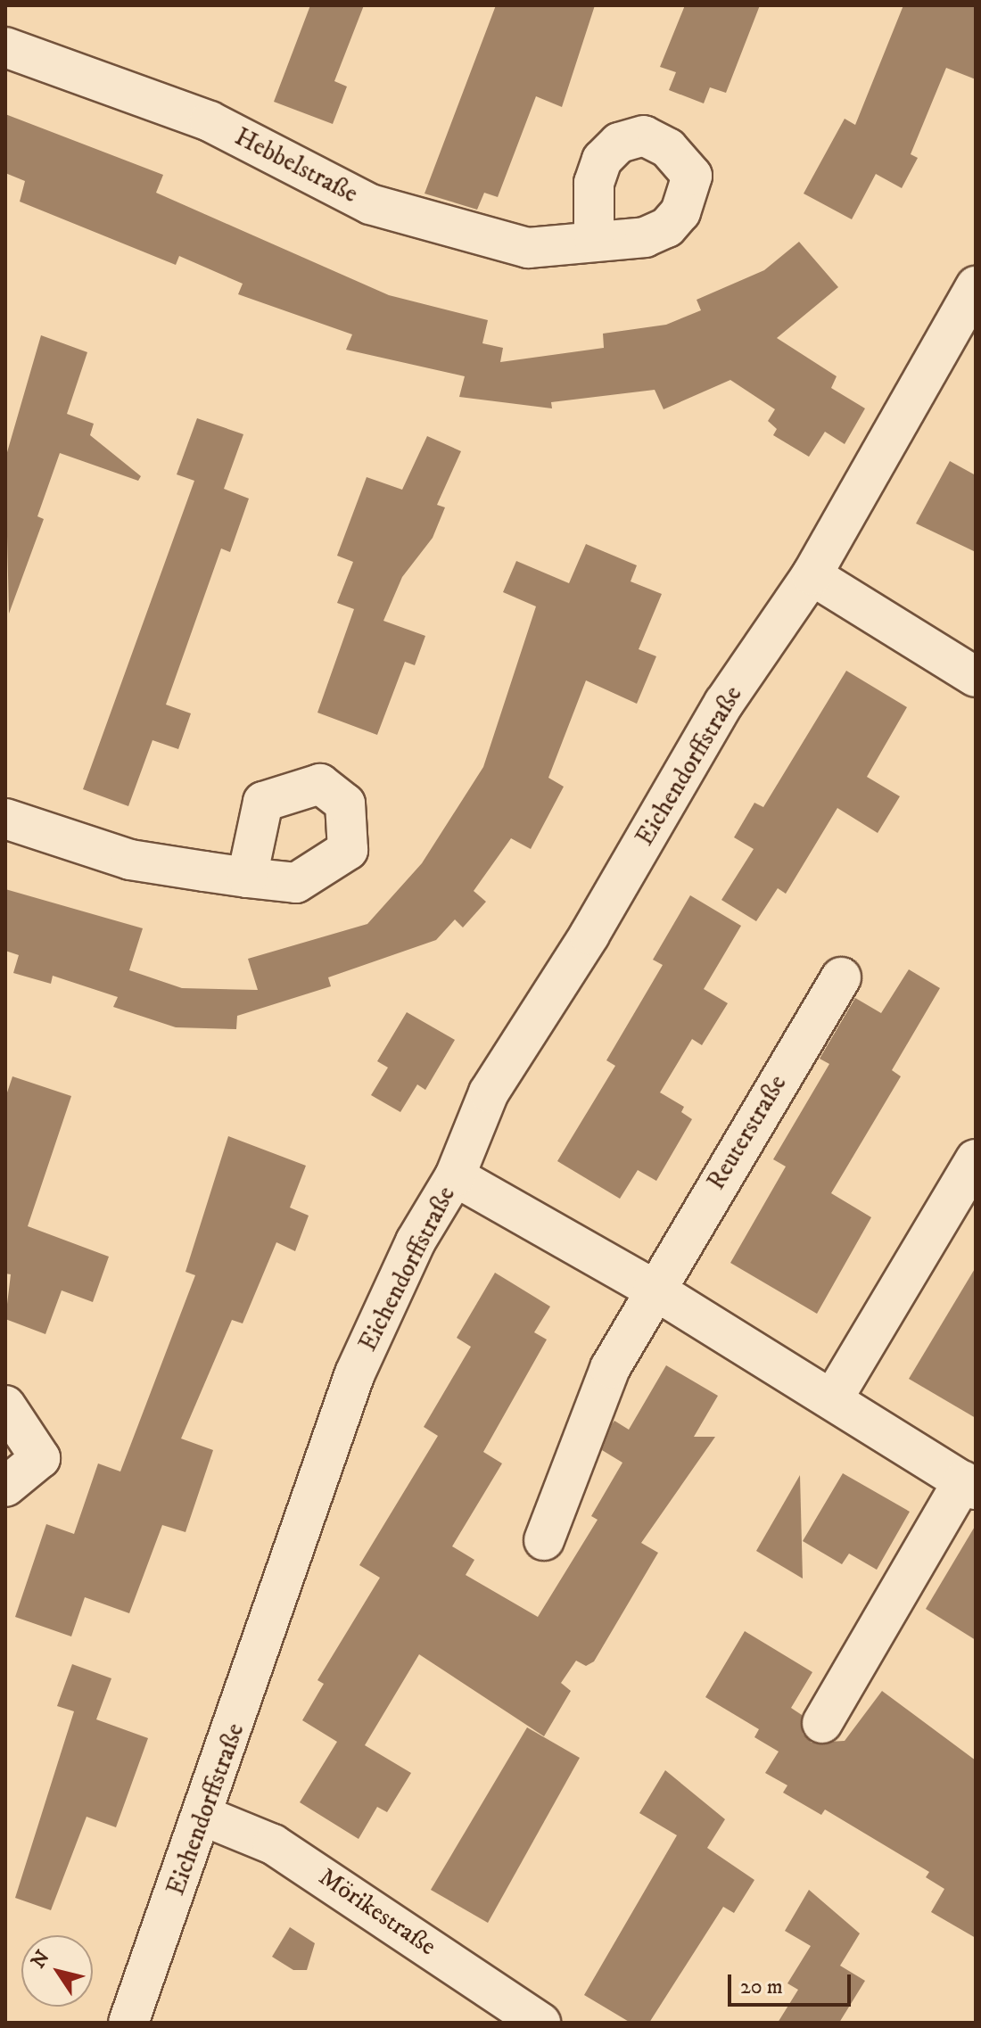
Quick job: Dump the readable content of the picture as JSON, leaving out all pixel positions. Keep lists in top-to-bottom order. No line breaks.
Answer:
{"streets":{"street":["Hebbelstraße","Eichendorffstraße","Reuterstraße","Mörikestraße"]},"crossings":[["Eichendorffstraße","Mörikestraße"]],"scale_bar":"20 m","north":"top left"}
